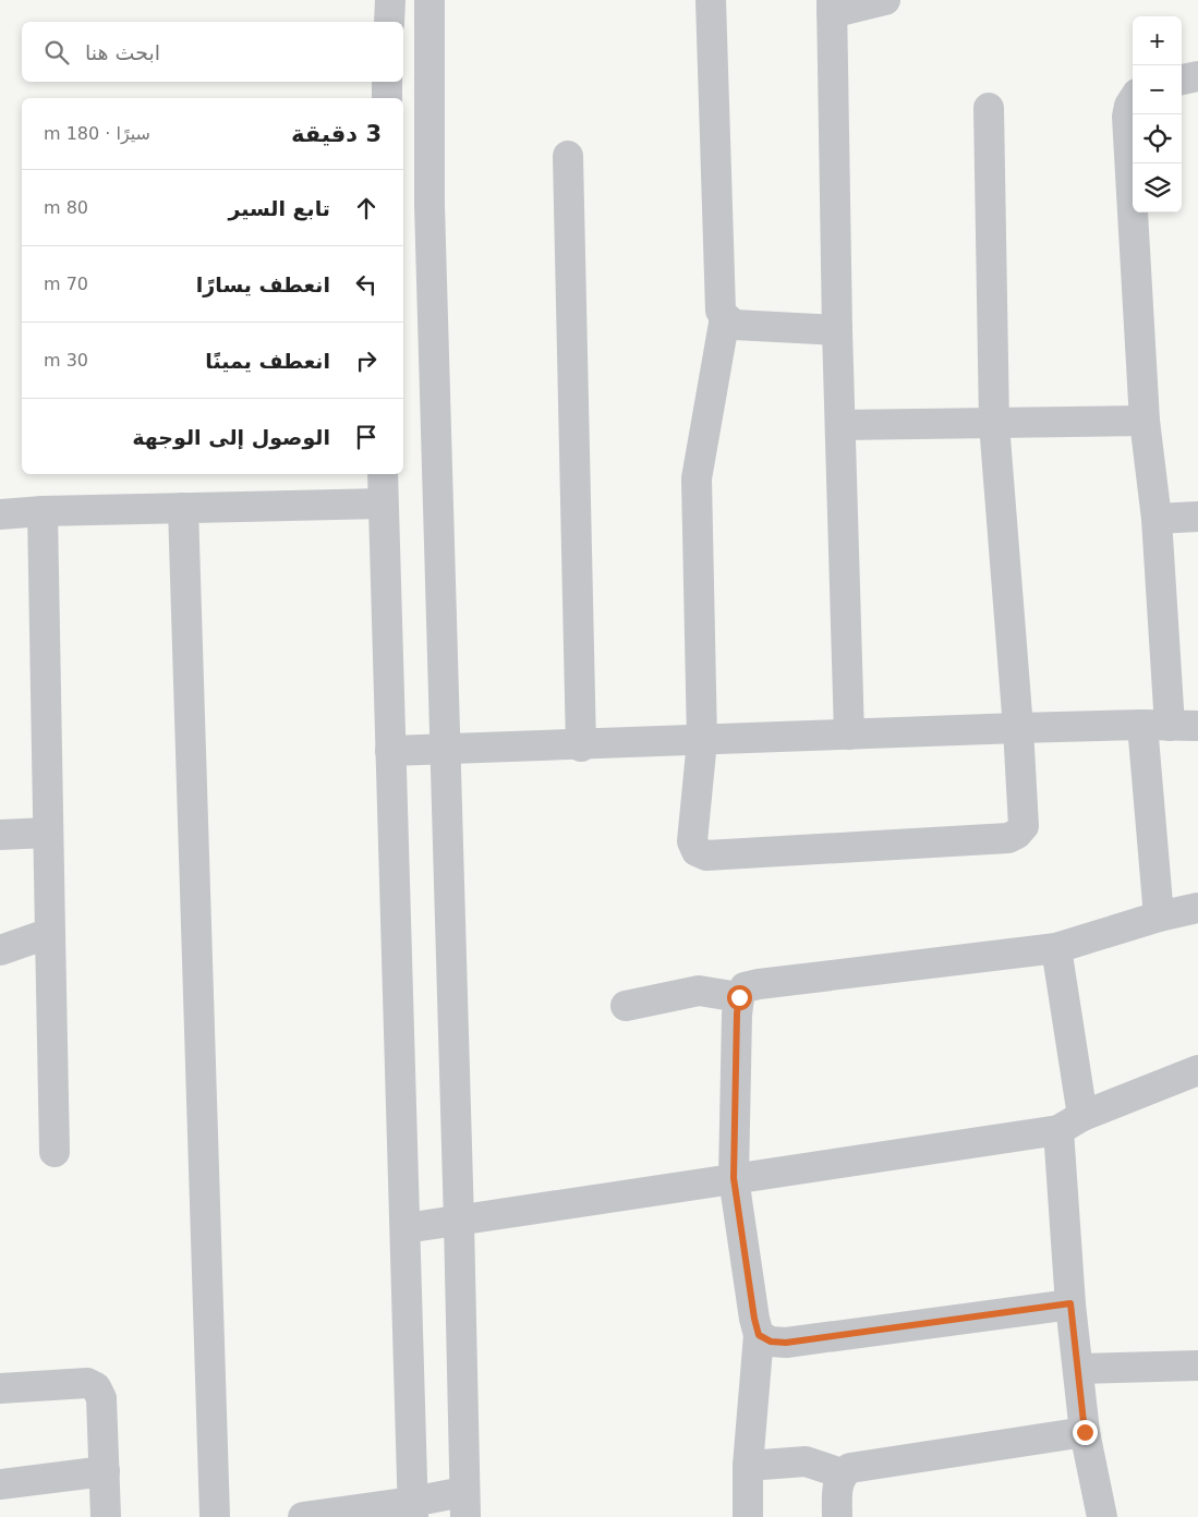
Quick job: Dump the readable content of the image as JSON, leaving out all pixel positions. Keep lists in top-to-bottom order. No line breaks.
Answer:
{"page":{"map_buttons":["+","−"],"search":"ابحث هنا","heading":["3 دقيقة","سيرًا · 180 m"],"list":[["تابع السير","80 m"],["انعطف يسارًا","70 m"],["انعطف يمينًا","30 m"],"الوصول إلى الوجهة"]}}
